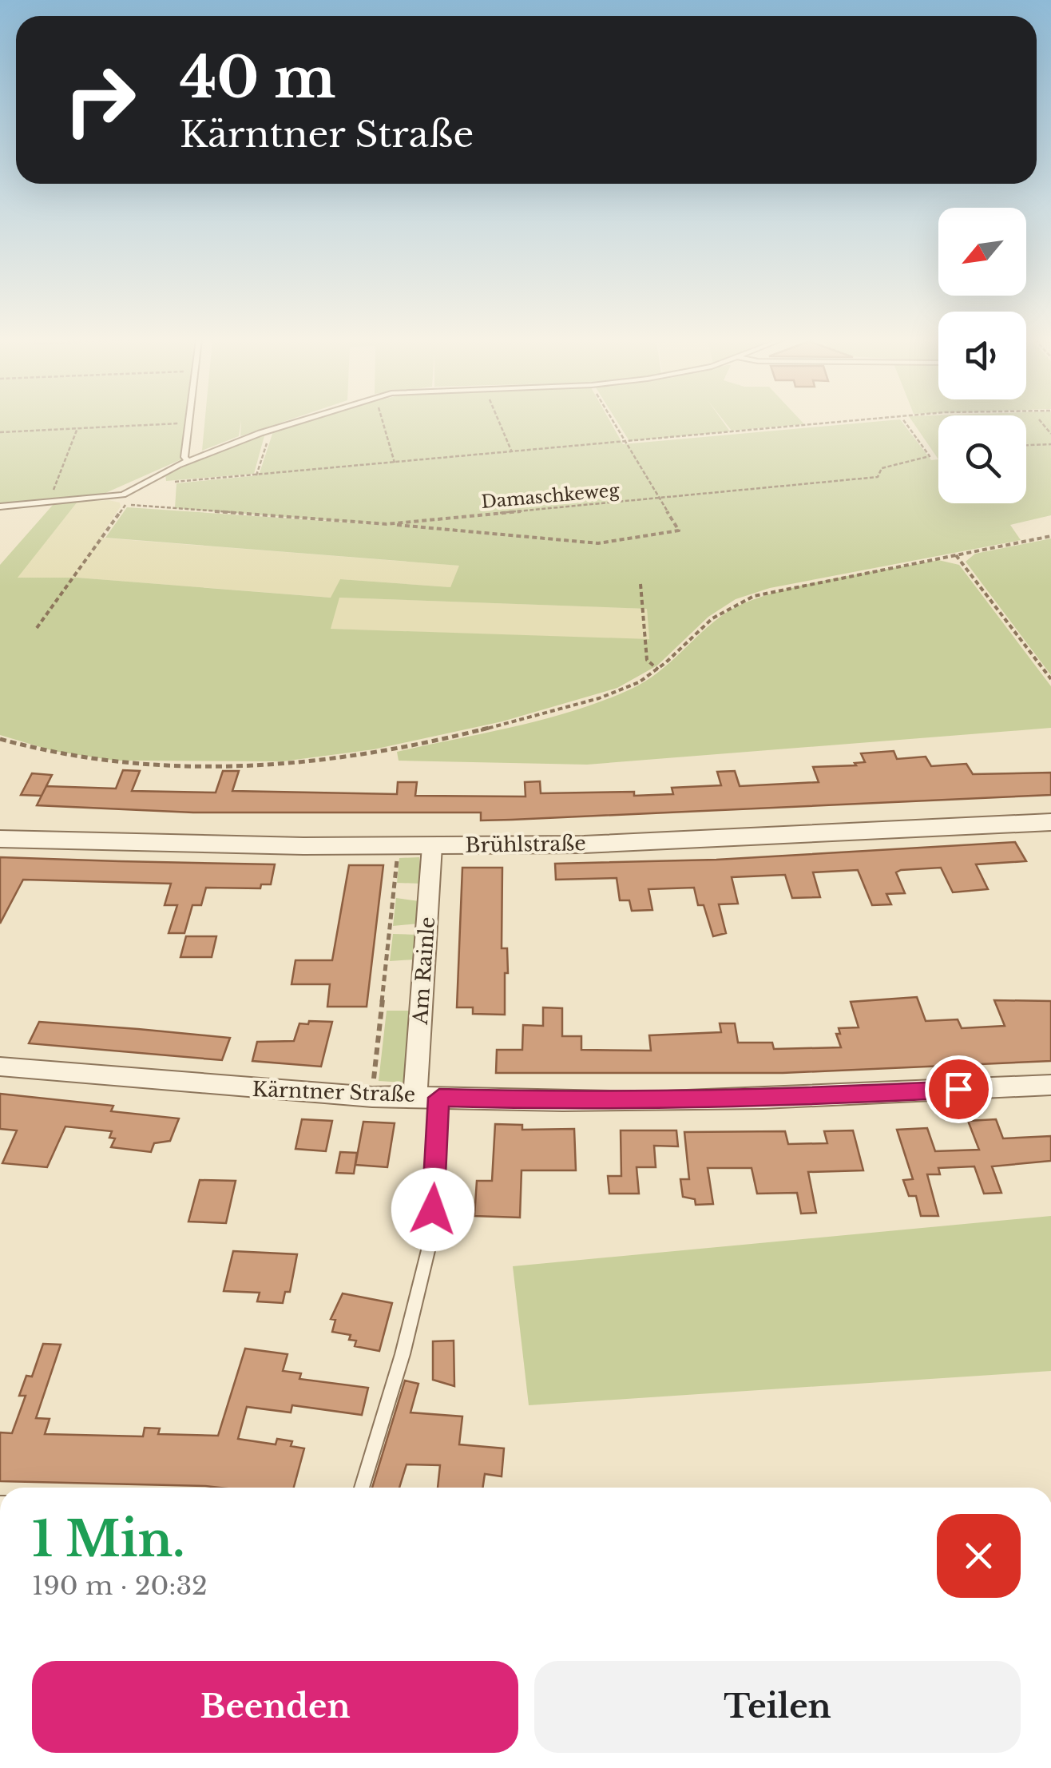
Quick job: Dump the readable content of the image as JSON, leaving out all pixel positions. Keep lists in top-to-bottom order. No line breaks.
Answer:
{"streets":{"street":["Brühlstraße","Am Rainle","Kärntner Straße"],"path":["Damaschkeweg"]},"crossings":[["Brühlstraße","Am Rainle"],["Am Rainle","Kärntner Straße"]],"north":"bottom left","page":{"turn":["40 m","Kärntner Straße"],"heading":["1 Min.","190 m · 20:32"],"buttons":["Beenden","Teilen"]}}
